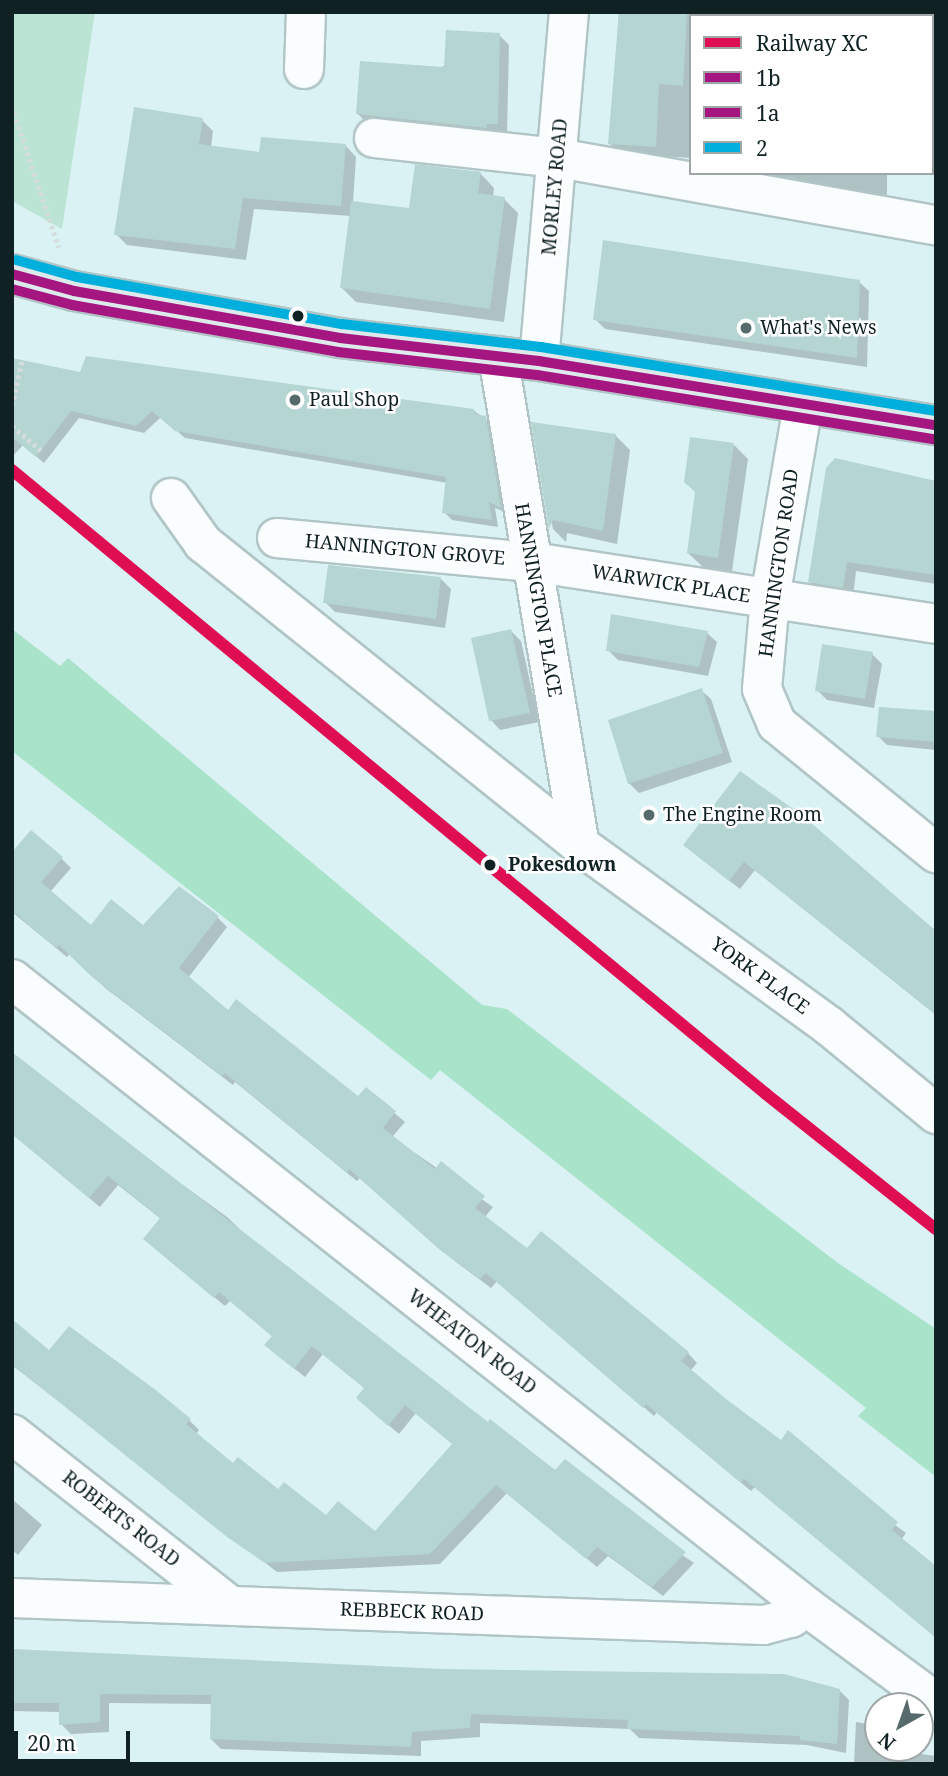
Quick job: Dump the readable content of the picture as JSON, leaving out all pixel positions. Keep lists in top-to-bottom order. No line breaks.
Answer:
{"streets":{"street":["MORLEY ROAD","HANNINGTON GROVE","HANNINGTON ROAD","WARWICK PLACE","HANNINGTON PLACE","YORK PLACE","WHEATON ROAD","ROBERTS ROAD","REBBECK ROAD"]},"crossings":[["HANNINGTON GROVE","WARWICK PLACE"],["HANNINGTON GROVE","HANNINGTON PLACE"],["HANNINGTON ROAD","WARWICK PLACE"],["WARWICK PLACE","HANNINGTON PLACE"],["HANNINGTON PLACE","YORK PLACE"],["WHEATON ROAD","REBBECK ROAD"],["ROBERTS ROAD","REBBECK ROAD"]],"places":["What's News","Paul Shop","The Engine Room","Pokesdown"],"lines":["transit line 2","transit line 1b","transit line 1a","rail line XC"],"legend":["Railway XC","1b","1a","2"],"scale_bar":"20 m","north":"bottom left"}
